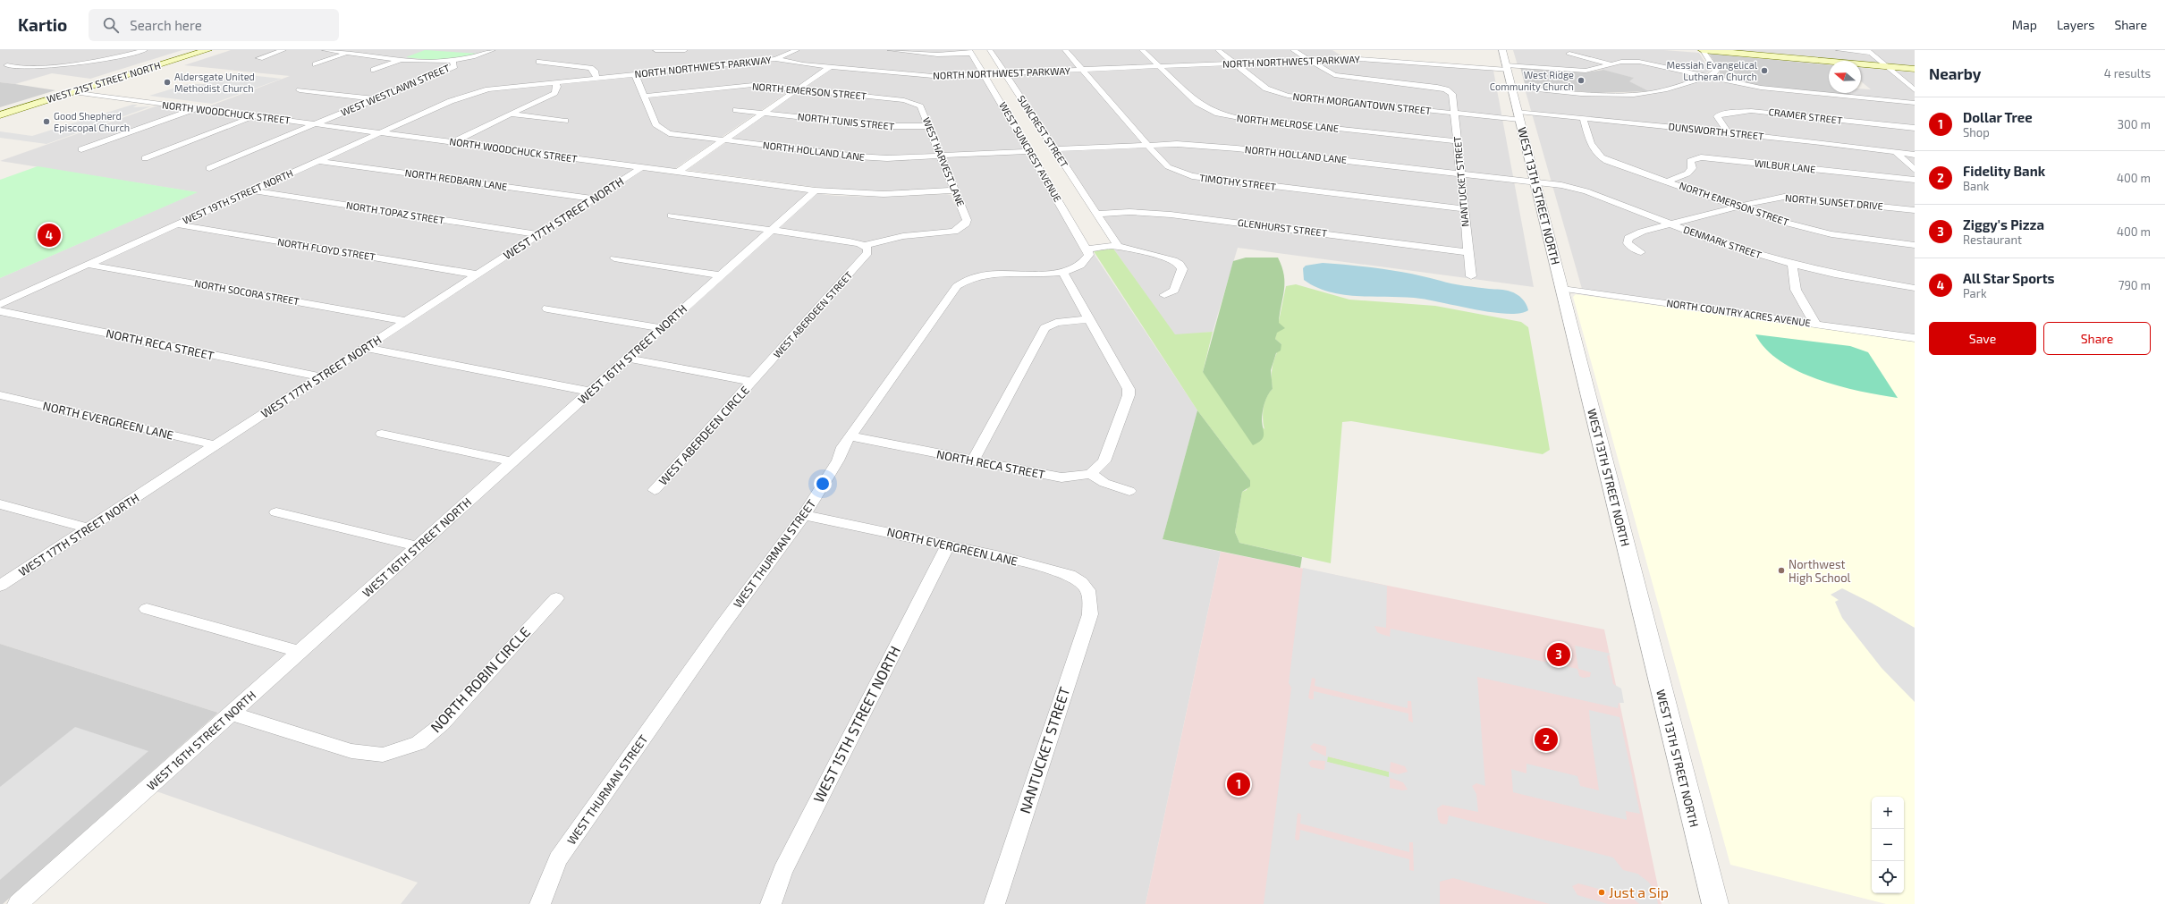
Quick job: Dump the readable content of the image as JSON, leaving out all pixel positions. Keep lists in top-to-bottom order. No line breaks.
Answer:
{"streets":{"main road":["WEST 21ST STREET NORTH"],"street":["NORTH NORTHWEST PARKWAY","WEST WESTLAWN STREET","NORTH EMERSON STREET","NORTH MORGANTOWN STREET","NORTH WOODCHUCK STREET","CRAMER STREET","NORTH TUNIS STREET","NORTH MELROSE LANE","SUNCREST STREET","DUNSWORTH STREET","NORTH HOLLAND LANE","WEST SUNCREST AVENUE","WEST HARVEST LANE","WILBUR LANE","NORTH REDBARN LANE","NANTUCKET STREET","TIMOTHY STREET","WEST 13TH STREET NORTH","WEST 19TH STREET NORTH","NORTH SUNSET DRIVE","NORTH TOPAZ STREET","WEST 17TH STREET NORTH","GLENHURST STREET","DENMARK STREET","NORTH FLOYD STREET","NORTH SOCORA STREET","NORTH COUNTRY ACRES AVENUE","WEST ABERDEEN STREET","NORTH RECA STREET","WEST 16TH STREET NORTH","NORTH EVERGREEN LANE","WEST ABERDEEN CIRCLE","WEST THURMAN STREET","NORTH ROBIN CIRCLE","WEST 15TH STREET NORTH"]},"crossings":[["NORTH NORTHWEST PARKWAY","NORTH MORGANTOWN STREET"],["NORTH NORTHWEST PARKWAY","NORTH MELROSE LANE"],["NORTH NORTHWEST PARKWAY","SUNCREST STREET"],["NORTH NORTHWEST PARKWAY","NORTH HOLLAND LANE"],["NORTH NORTHWEST PARKWAY","WEST SUNCREST AVENUE"],["NORTH NORTHWEST PARKWAY","NANTUCKET STREET"],["NORTH NORTHWEST PARKWAY","TIMOTHY STREET"],["NORTH NORTHWEST PARKWAY","WEST 13TH STREET NORTH"],["NORTH NORTHWEST PARKWAY","WEST 19TH STREET NORTH"],["WEST 21ST STREET NORTH","NORTH WOODCHUCK STREET"],["WEST WESTLAWN STREET","NORTH WOODCHUCK STREET"],["NORTH EMERSON STREET","DUNSWORTH STREET"],["NORTH EMERSON STREET","NORTH HOLLAND LANE"],["NORTH EMERSON STREET","WEST HARVEST LANE"],["NORTH EMERSON STREET","WILBUR LANE"],["NORTH EMERSON STREET","NORTH SUNSET DRIVE"],["NORTH MORGANTOWN STREET","DUNSWORTH STREET"],["NORTH MORGANTOWN STREET","NANTUCKET STREET"],["NORTH MORGANTOWN STREET","WEST 13TH STREET NORTH"],["NORTH WOODCHUCK STREET","WEST HARVEST LANE"],["NORTH WOODCHUCK STREET","WEST 19TH STREET NORTH"],["NORTH WOODCHUCK STREET","WEST 17TH STREET NORTH"],["NORTH WOODCHUCK STREET","WEST 16TH STREET NORTH"],["CRAMER STREET","DUNSWORTH STREET"],["NORTH TUNIS STREET","WEST HARVEST LANE"],["NORTH MELROSE LANE","NANTUCKET STREET"],["SUNCREST STREET","NORTH HOLLAND LANE"],["SUNCREST STREET","GLENHURST STREET"],["DUNSWORTH STREET","WEST 13TH STREET NORTH"],["NORTH HOLLAND LANE","WEST SUNCREST AVENUE"],["NORTH HOLLAND LANE","WEST HARVEST LANE"],["NORTH HOLLAND LANE","NANTUCKET STREET"],["NORTH HOLLAND LANE","TIMOTHY STREET"],["NORTH HOLLAND LANE","WEST 13TH STREET NORTH"],["NORTH HOLLAND LANE","DENMARK STREET"],["WEST SUNCREST AVENUE","WEST THURMAN STREET"],["WEST HARVEST LANE","WEST ABERDEEN STREET"],["NORTH REDBARN LANE","WEST 19TH STREET NORTH"],["NORTH REDBARN LANE","WEST 17TH STREET NORTH"],["NANTUCKET STREET","TIMOTHY STREET"],["NANTUCKET STREET","GLENHURST STREET"],["NANTUCKET STREET","NORTH EVERGREEN LANE"],["WEST 13TH STREET NORTH","DENMARK STREET"],["WEST 13TH STREET NORTH","NORTH COUNTRY ACRES AVENUE"],["WEST 19TH STREET NORTH","NORTH TOPAZ STREET"],["WEST 19TH STREET NORTH","NORTH FLOYD STREET"],["WEST 19TH STREET NORTH","NORTH SOCORA STREET"],["NORTH SUNSET DRIVE","DENMARK STREET"],["NORTH TOPAZ STREET","WEST 17TH STREET NORTH"],["WEST 17TH STREET NORTH","NORTH FLOYD STREET"],["WEST 17TH STREET NORTH","NORTH SOCORA STREET"],["WEST 17TH STREET NORTH","NORTH RECA STREET"],["WEST 17TH STREET NORTH","NORTH EVERGREEN LANE"],["WEST ABERDEEN STREET","WEST ABERDEEN CIRCLE"],["NORTH RECA STREET","WEST THURMAN STREET"],["WEST 16TH STREET NORTH","NORTH ROBIN CIRCLE"],["NORTH EVERGREEN LANE","WEST THURMAN STREET"],["NORTH EVERGREEN LANE","WEST 15TH STREET NORTH"]],"places":["Messiah Evangelical Lutheran Church","West Ridge Community Church","Aldersgate United Methodist Church","Good Shepherd Episcopal Church","Northwest High School","Just a Sip"],"north":"left","page":{"header":"Kartio","search":"Search here","nav":["Map","Layers","Share"],"heading":["Nearby","4 results"],"list":[{"mark":"1","name":"Dollar Tree","note":"Shop","value":"300 m"},{"mark":"2","name":"Fidelity Bank","note":"Bank","value":"400 m"},{"mark":"3","name":"Ziggy's Pizza","note":"Restaurant","value":"400 m"},{"mark":"4","name":"All Star Sports","note":"Park","value":"790 m"}],"pins":["4","3","2","1"],"buttons":["Save","Share"],"map_buttons":["+","−"]}}
